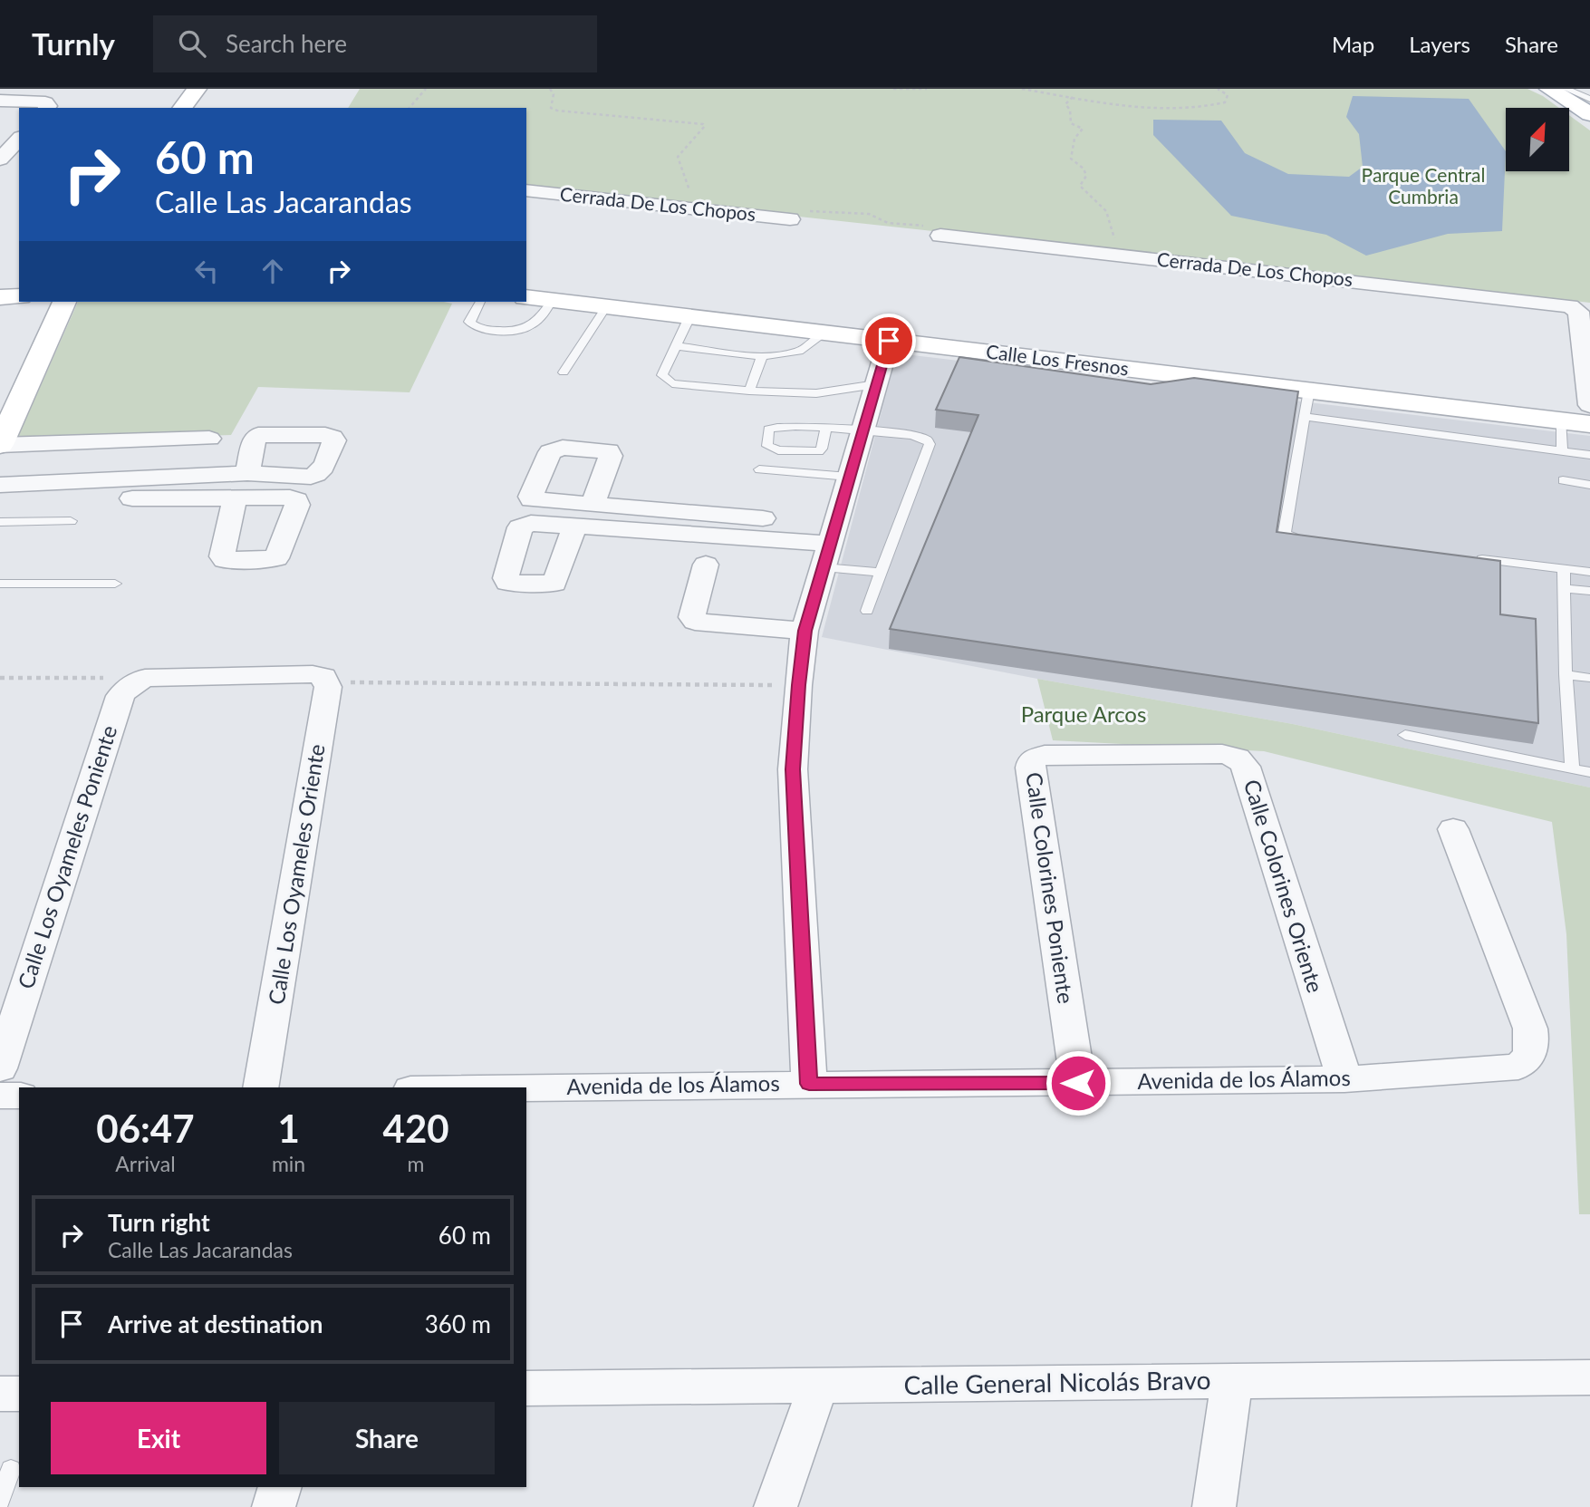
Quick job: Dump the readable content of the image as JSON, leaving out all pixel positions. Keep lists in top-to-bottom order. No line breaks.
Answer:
{"streets":{"street":["Cerrada De Los Chopos","Calle Los Fresnos","Calle Los Oyameles Poniente","Calle Los Oyameles Oriente","Calle Colorines Oriente","Calle Colorines Poniente","Avenida de los Álamos","Calle General Nicolás Bravo"]},"crossings":[["Calle Colorines Oriente","Calle Colorines Poniente"],["Calle Colorines Oriente","Avenida de los Álamos"],["Calle Colorines Poniente","Avenida de los Álamos"]],"parks":["Parque Central Cumbria","Parque Arcos"],"north":"top right","page":{"header":"Turnly","search":"Search here","nav":["Map","Layers","Share"],"turn":["60 m","Calle Las Jacarandas"],"eta":["06:47","Arrival","1","min","420","m"],"list":[{"name":"Turn right","note":"Calle Las Jacarandas","value":"60 m"},{"name":"Arrive at destination","value":"360 m"}],"buttons":["Exit","Share"]}}
